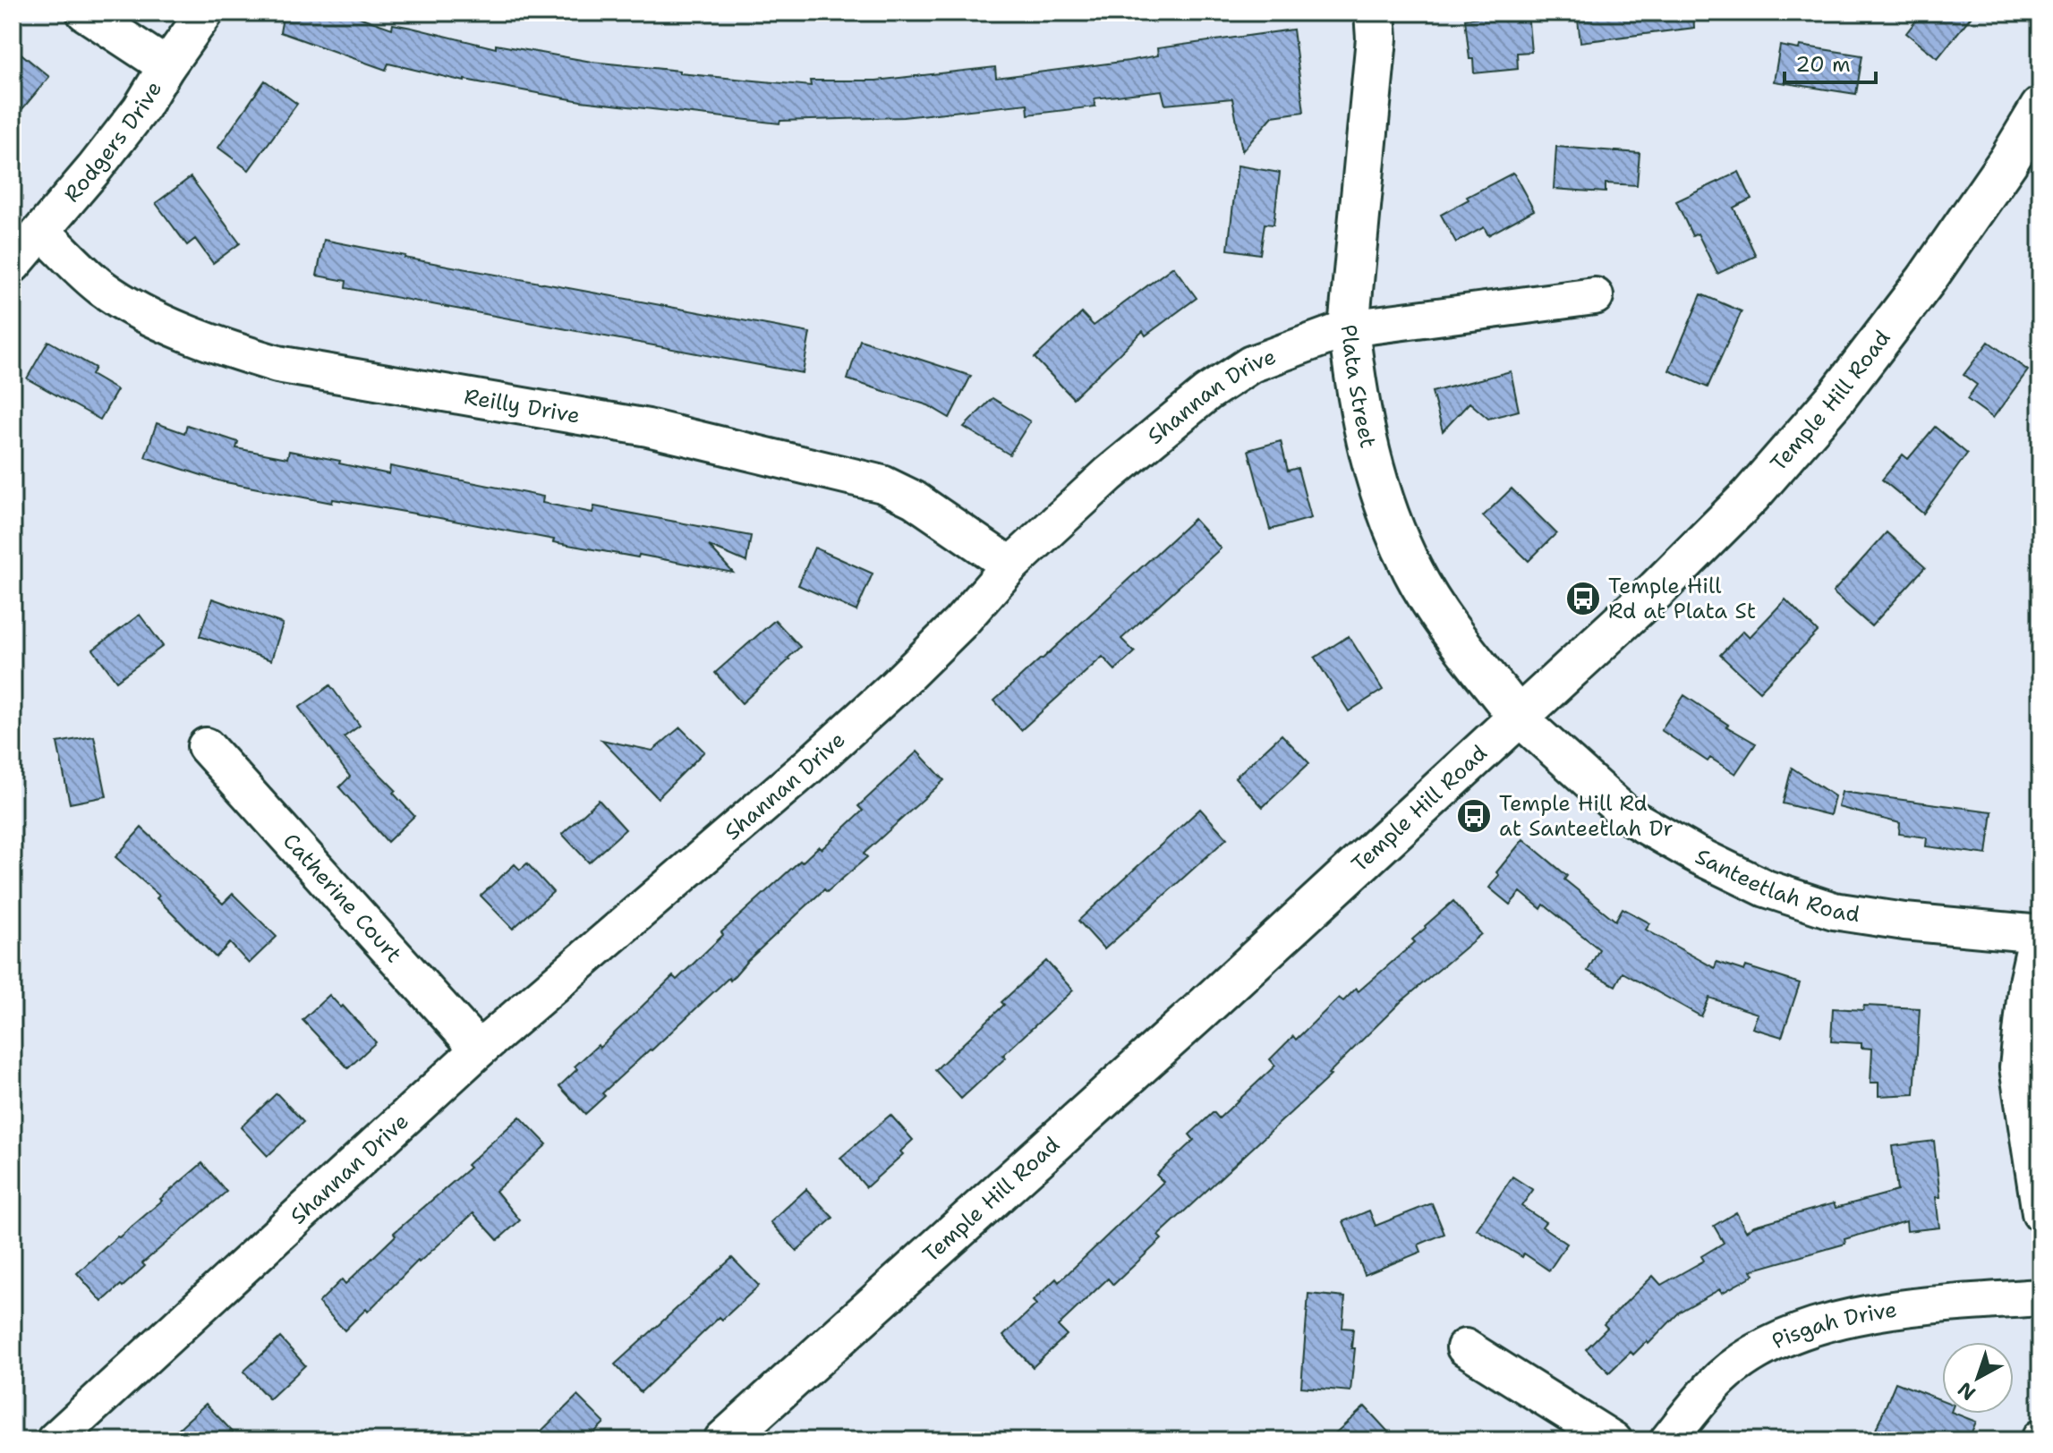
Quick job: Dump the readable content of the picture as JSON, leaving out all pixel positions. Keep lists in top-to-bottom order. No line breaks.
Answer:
{"streets":{"main road":["Plata Street","Temple Hill Road"],"street":["Rodgers Drive","Shannan Drive","Reilly Drive","Santeetlah Road","Catherine Court","Pisgah Drive"]},"crossings":[["Rodgers Drive","Reilly Drive"],["Plata Street","Shannan Drive"],["Plata Street","Temple Hill Road"],["Plata Street","Santeetlah Road"],["Shannan Drive","Reilly Drive"],["Shannan Drive","Catherine Court"],["Temple Hill Road","Santeetlah Road"]],"places":{"bus stop":["Temple Hill Rd at Plata St","Temple Hill Rd at Santeetlah Dr"]},"scale_bar":"20 m","north":"bottom left"}
